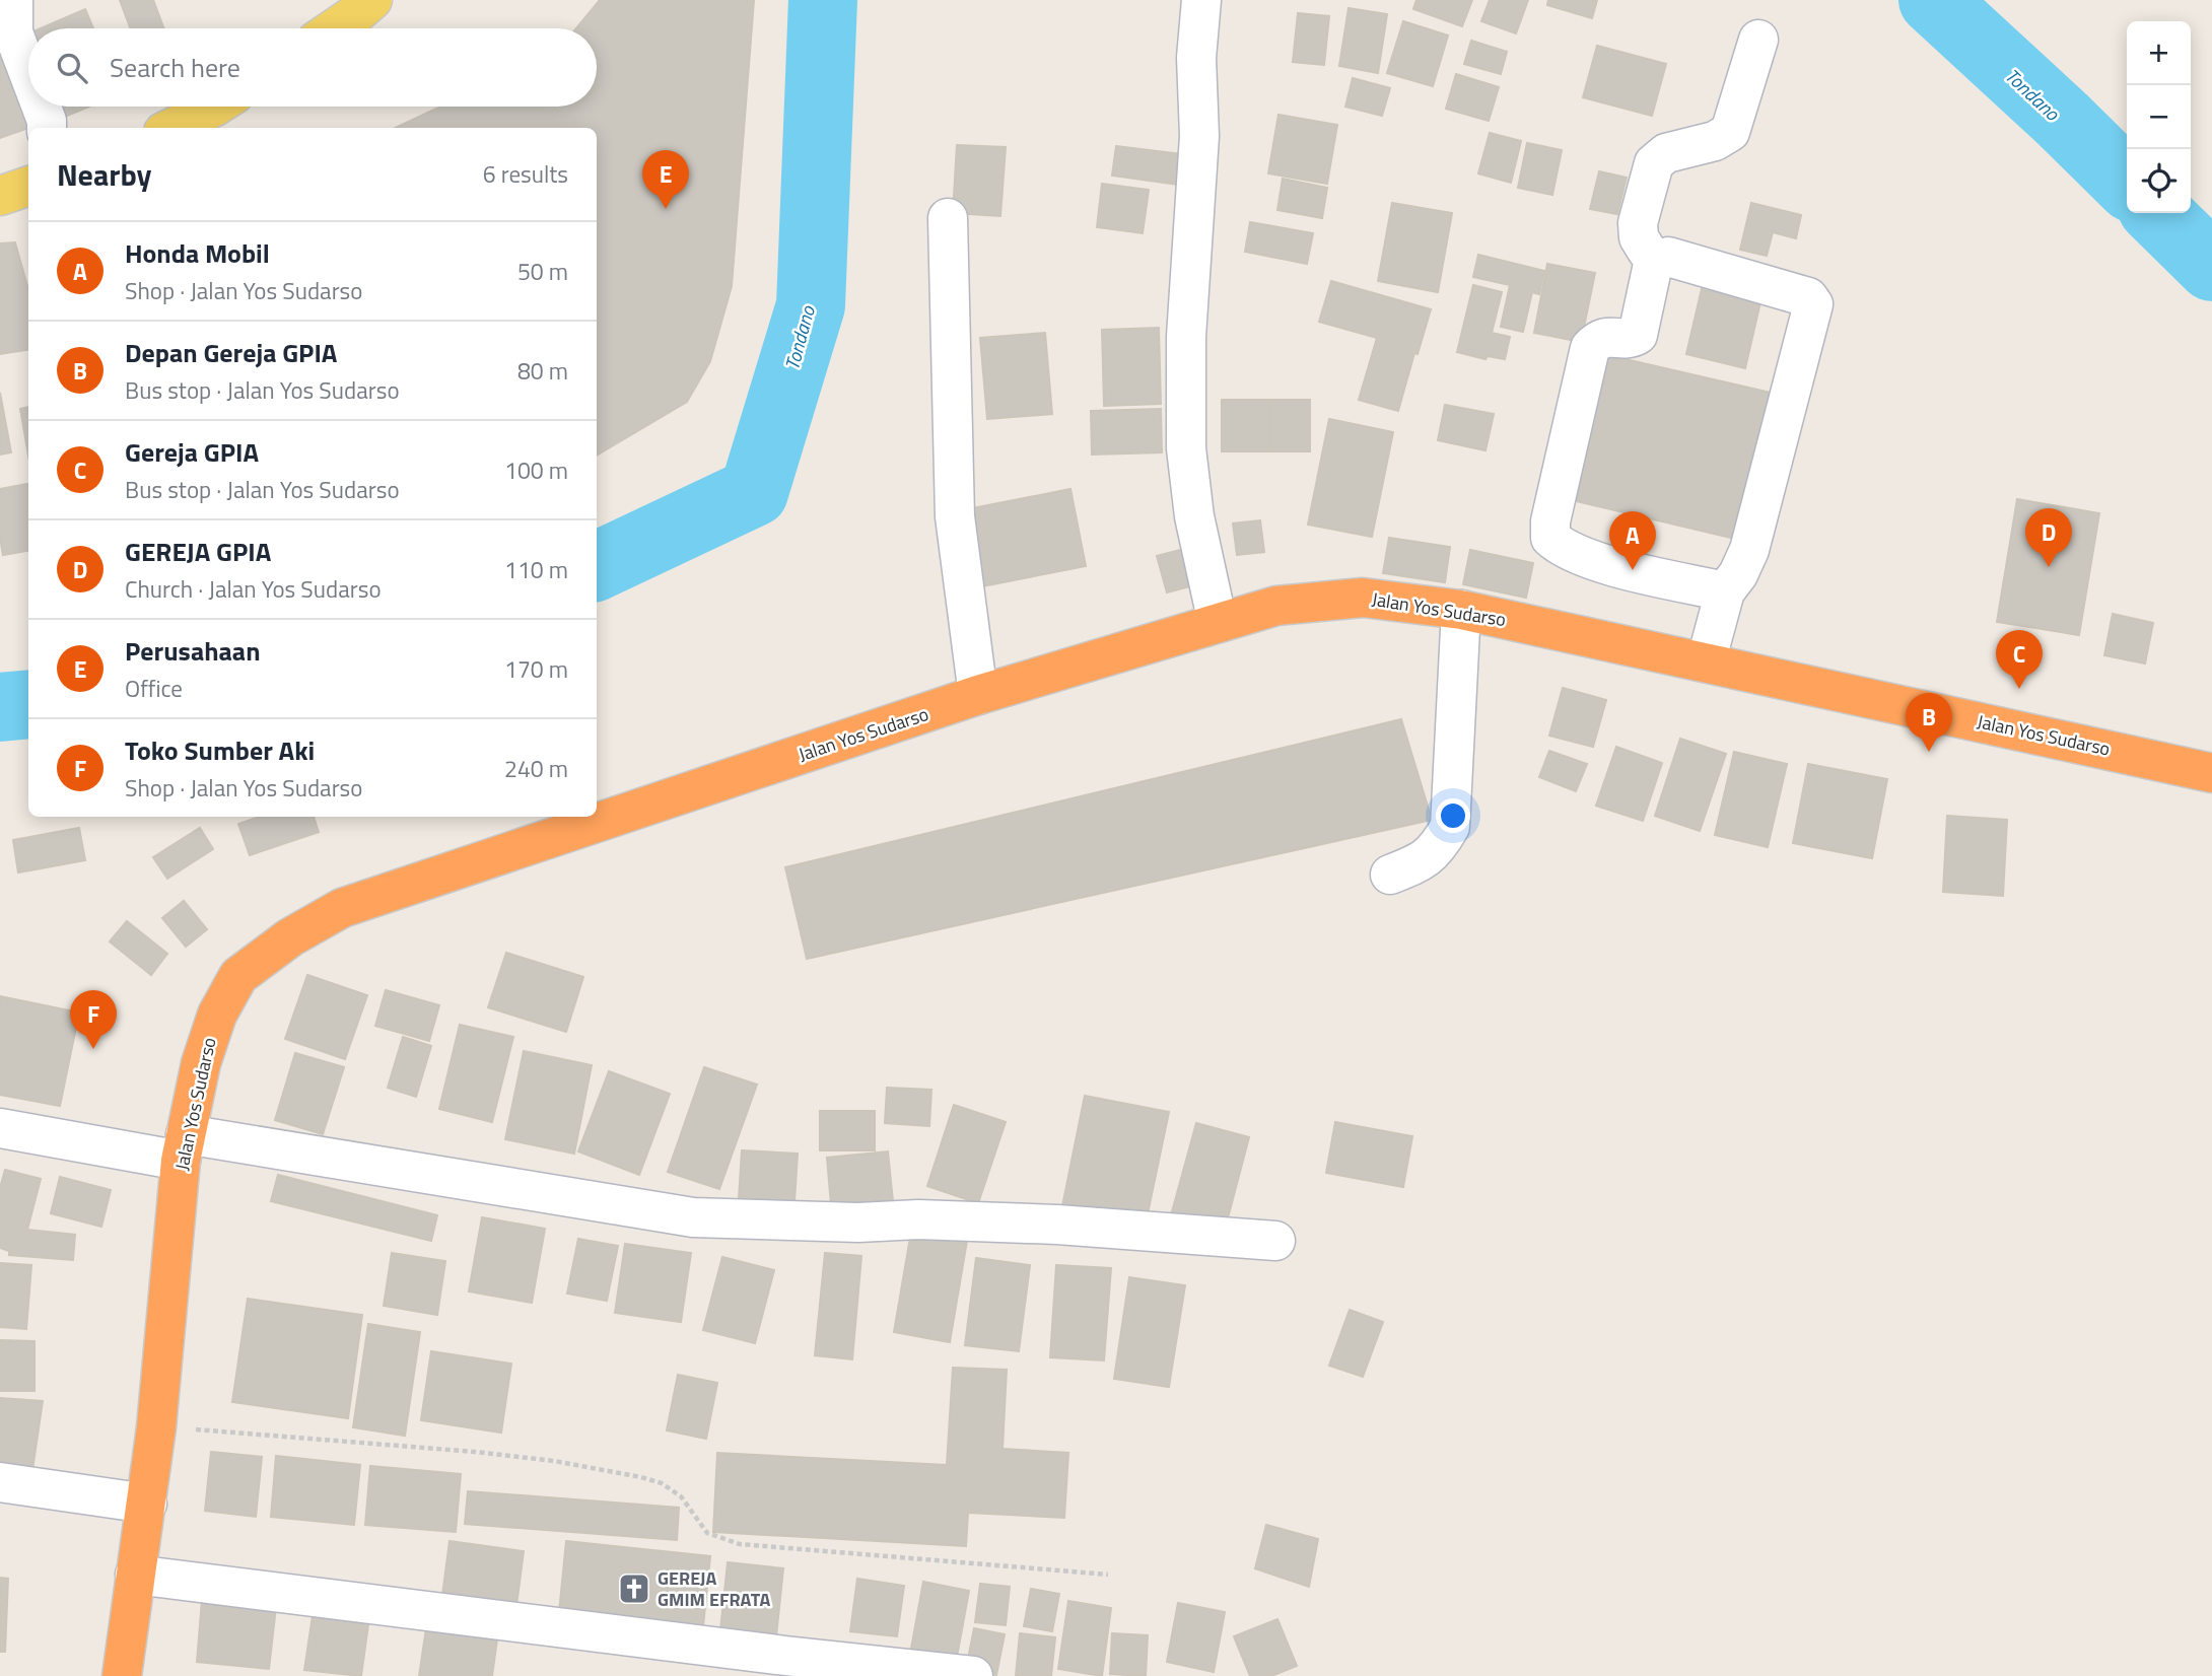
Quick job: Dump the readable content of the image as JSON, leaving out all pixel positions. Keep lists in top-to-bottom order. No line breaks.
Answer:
{"streets":{"highway":["Jalan Yos Sudarso"]},"water":["Tondano"],"places":{"church":["GEREJA GMIM EFRATA"]},"page":{"map_buttons":["+","−"],"search":"Search here","heading":["Nearby","6 results"],"pins":["E","D","A","C","B","F"],"list":[{"mark":"A","name":"Honda Mobil","note":"Shop · Jalan Yos Sudarso","value":"50 m"},{"mark":"B","name":"Depan Gereja GPIA","note":"Bus stop · Jalan Yos Sudarso","value":"80 m"},{"mark":"C","name":"Gereja GPIA","note":"Bus stop · Jalan Yos Sudarso","value":"100 m"},{"mark":"D","name":"GEREJA GPIA","note":"Church · Jalan Yos Sudarso","value":"110 m"},{"mark":"E","name":"Perusahaan","note":"Office","value":"170 m"},{"mark":"F","name":"Toko Sumber Aki","note":"Shop · Jalan Yos Sudarso","value":"240 m"}]}}
